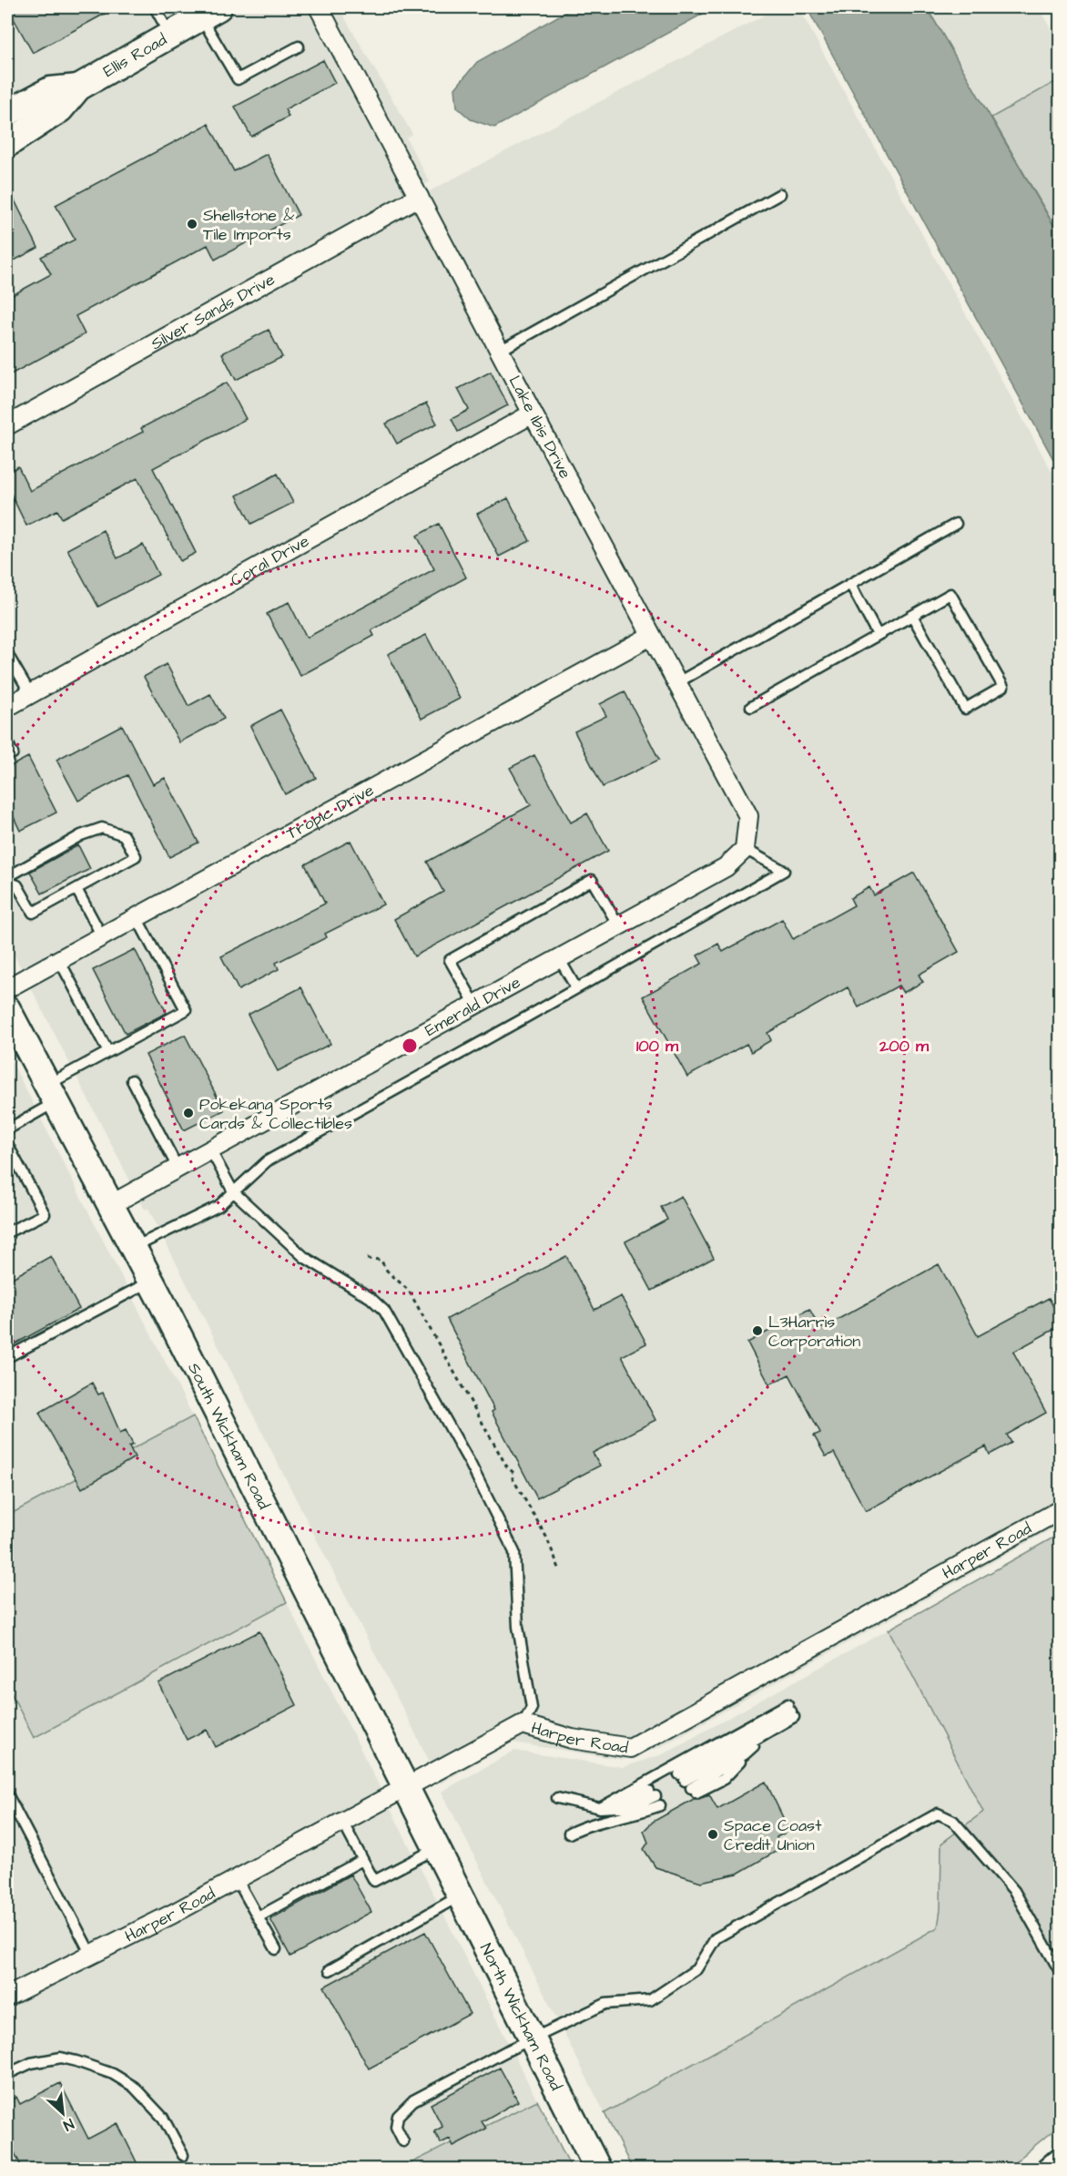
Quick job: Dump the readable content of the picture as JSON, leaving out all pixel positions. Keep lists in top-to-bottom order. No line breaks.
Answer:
{"streets":{"main road":["Ellis Road","South Wickham Road","North Wickham Road"],"street":["Silver Sands Drive","Lake Ibis Drive","Coral Drive","Tropic Drive","Emerald Drive","Harper Road"]},"crossings":[["Silver Sands Drive","Lake Ibis Drive"],["Lake Ibis Drive","Coral Drive"],["Lake Ibis Drive","Tropic Drive"],["Lake Ibis Drive","Emerald Drive"],["Emerald Drive","South Wickham Road"],["South Wickham Road","Harper Road"],["South Wickham Road","North Wickham Road"]],"places":["Shellstone & Tile Imports","Pokekang Sports Cards & Collectibles","L3Harris Corporation","Space Coast Credit Union"],"north":"bottom right","rings":["100 m","200 m"]}
